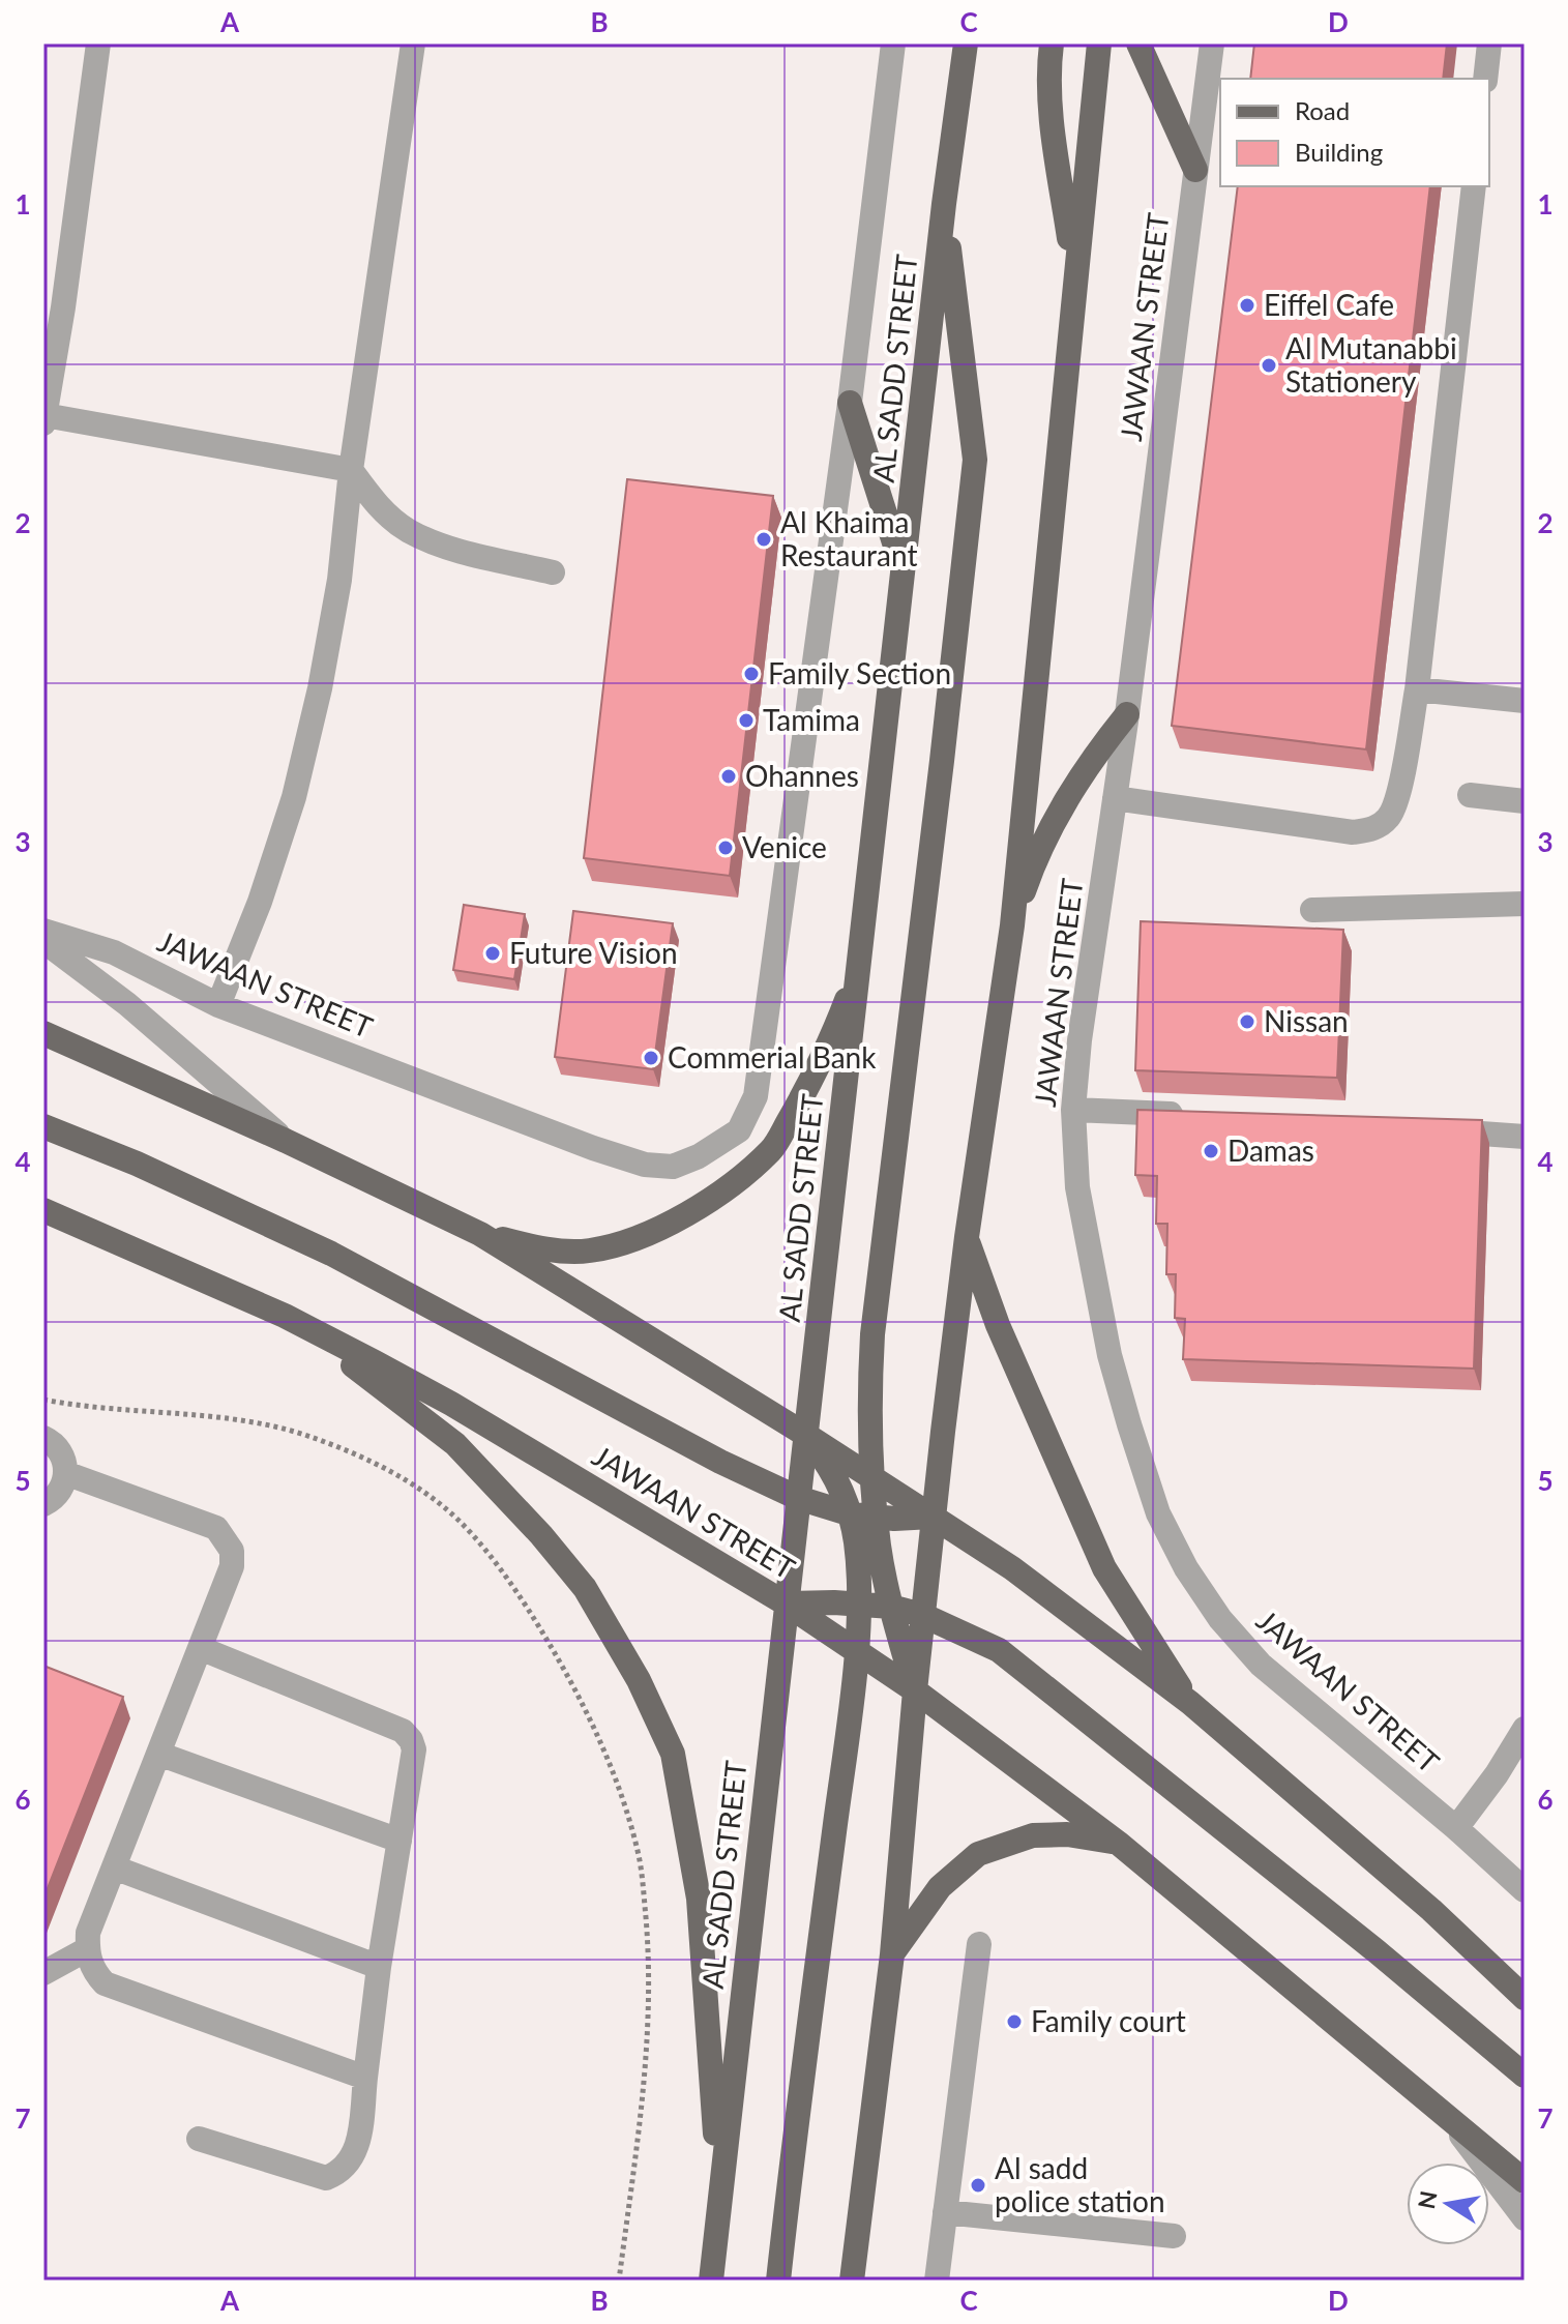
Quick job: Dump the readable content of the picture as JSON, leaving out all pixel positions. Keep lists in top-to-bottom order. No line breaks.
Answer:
{"streets":{"main road":["JAWAAN STREET","AL SADD STREET"]},"crossings":[["JAWAAN STREET","AL SADD STREET"]],"places":["Eiffel Cafe","Al Mutanabbi Stationery","Al Khaima Restaurant","Family Section","Tamima","Ohannes","Venice","Future Vision","Nissan","Commerial Bank","Damas","Family court","Al sadd police station"],"legend":["Road","Building"],"north":"left","grid":{"columns":["A","B","C","D"],"rows":["1","2","3","4","5","6","7"]}}
